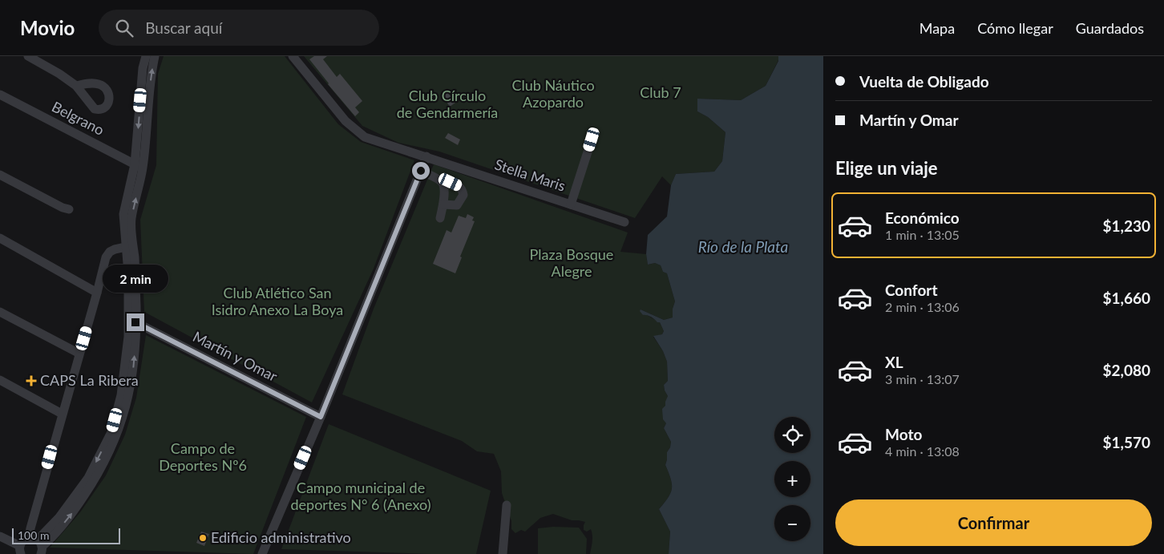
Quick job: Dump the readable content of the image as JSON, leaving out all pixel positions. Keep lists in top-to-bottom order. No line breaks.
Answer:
{"streets":{"street":["Belgrano","Stella Maris","Martín y Omar"]},"water":["Río de la Plata"],"parks":["Club Náutico Azopardo","Club 7","Club Círculo de Gendarmería","Plaza Bosque Alegre","Club Atlético San Isidro Anexo La Boya","Campo de Deportes Nº6","Campo municipal de deportes N° 6 (Anexo)"],"places":{"health":["CAPS La Ribera"],"other":["Edificio administrativo"]},"scale_bar":"100 m","page":{"header":"Movio","search":"Buscar aquí","nav":["Mapa","Cómo llegar","Guardados"],"banner":["Vuelta de Obligado","Martín y Omar"],"heading":"Elige un viaje","list":[{"name":"Económico","note":"1 min · 13:05","value":"$1,230"},{"name":"Confort","note":"2 min · 13:06","value":"$1,660"},{"name":"XL","note":"3 min · 13:07","value":"$2,080"},{"name":"Moto","note":"4 min · 13:08","value":"$1,570"}],"bubble":"2 min","map_buttons":["+","−"],"buttons":"Confirmar","scale":"100 m"}}
